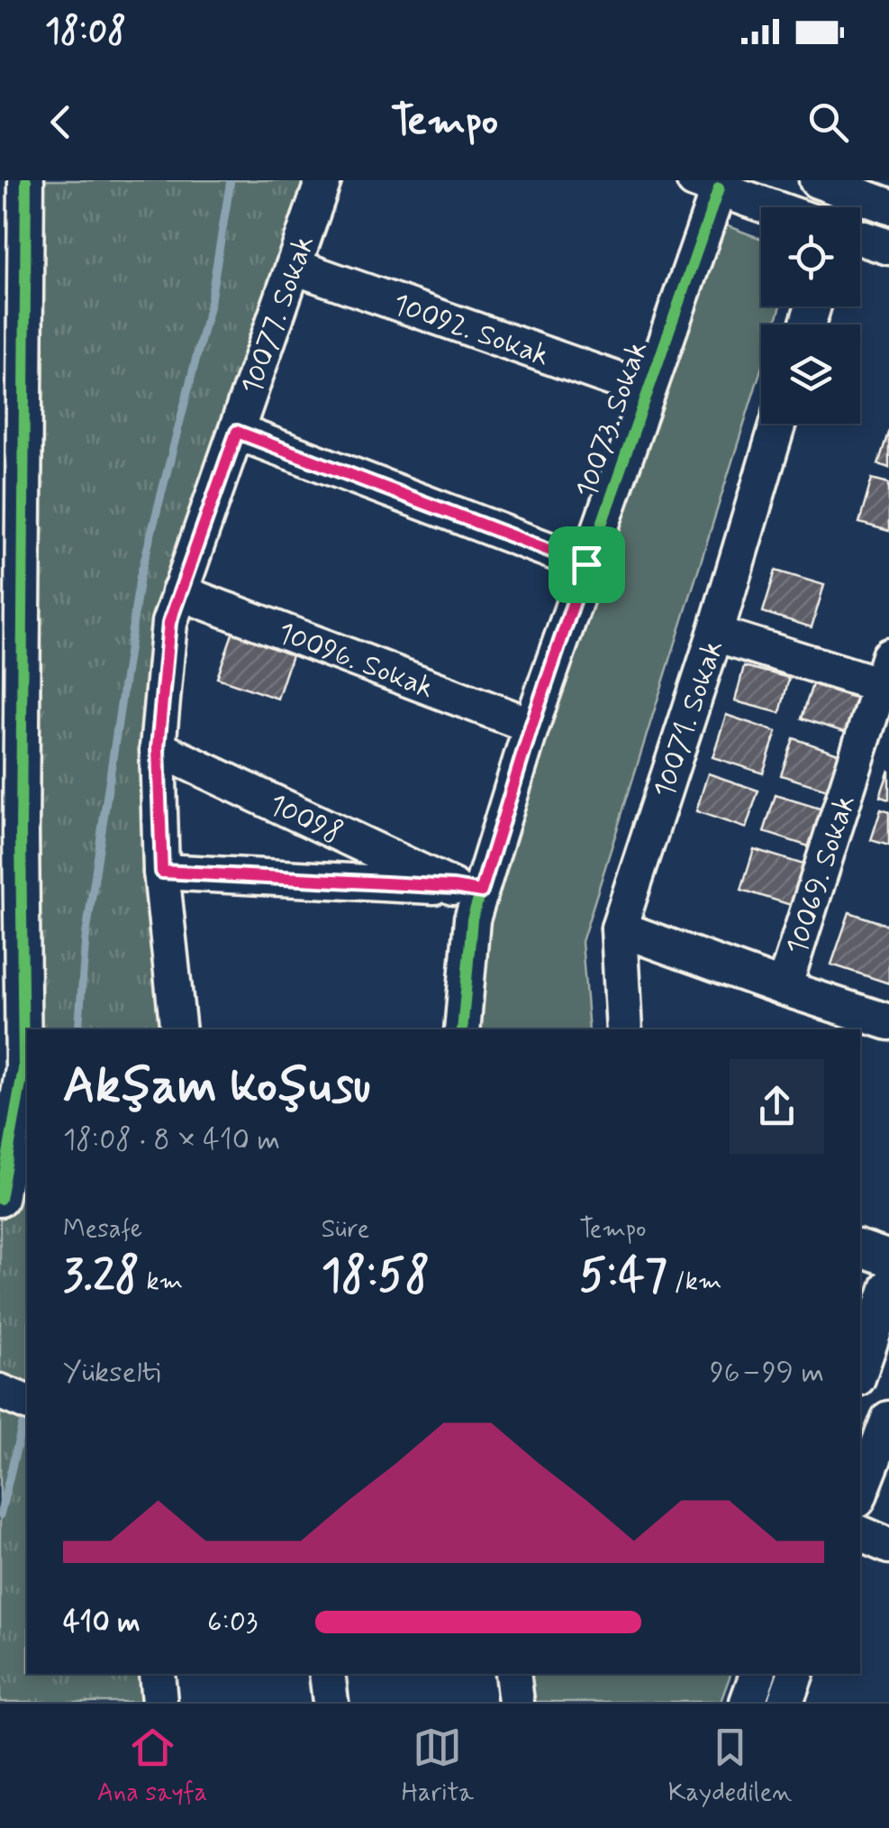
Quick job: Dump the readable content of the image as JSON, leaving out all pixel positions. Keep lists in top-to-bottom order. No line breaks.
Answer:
{"streets":{"street":["10077. Sokak","10092. Sokak","10073. Sokak","10096. Sokak","10071. Sokak","10098","10069. Sokak"]},"crossings":[["10077. Sokak","10092. Sokak"],["10077. Sokak","10096. Sokak"],["10077. Sokak","10098"],["10092. Sokak","10073. Sokak"],["10073. Sokak","10096. Sokak"],["10073. Sokak","10098"]],"page":{"status":"18:08","header":"Tempo","heading":["Akşam koşusu","18:08 · 8 × 410 m"],"stats":[["Mesafe","3.28 km"],["Süre","18:58"],["Tempo","5:47 /km"]],"chart":["Yükselti","96–99 m"],"list":[{"name":"410 m","note":"6:03"}],"tabs":["Ana sayfa","Harita","Kaydedilen"]}}
